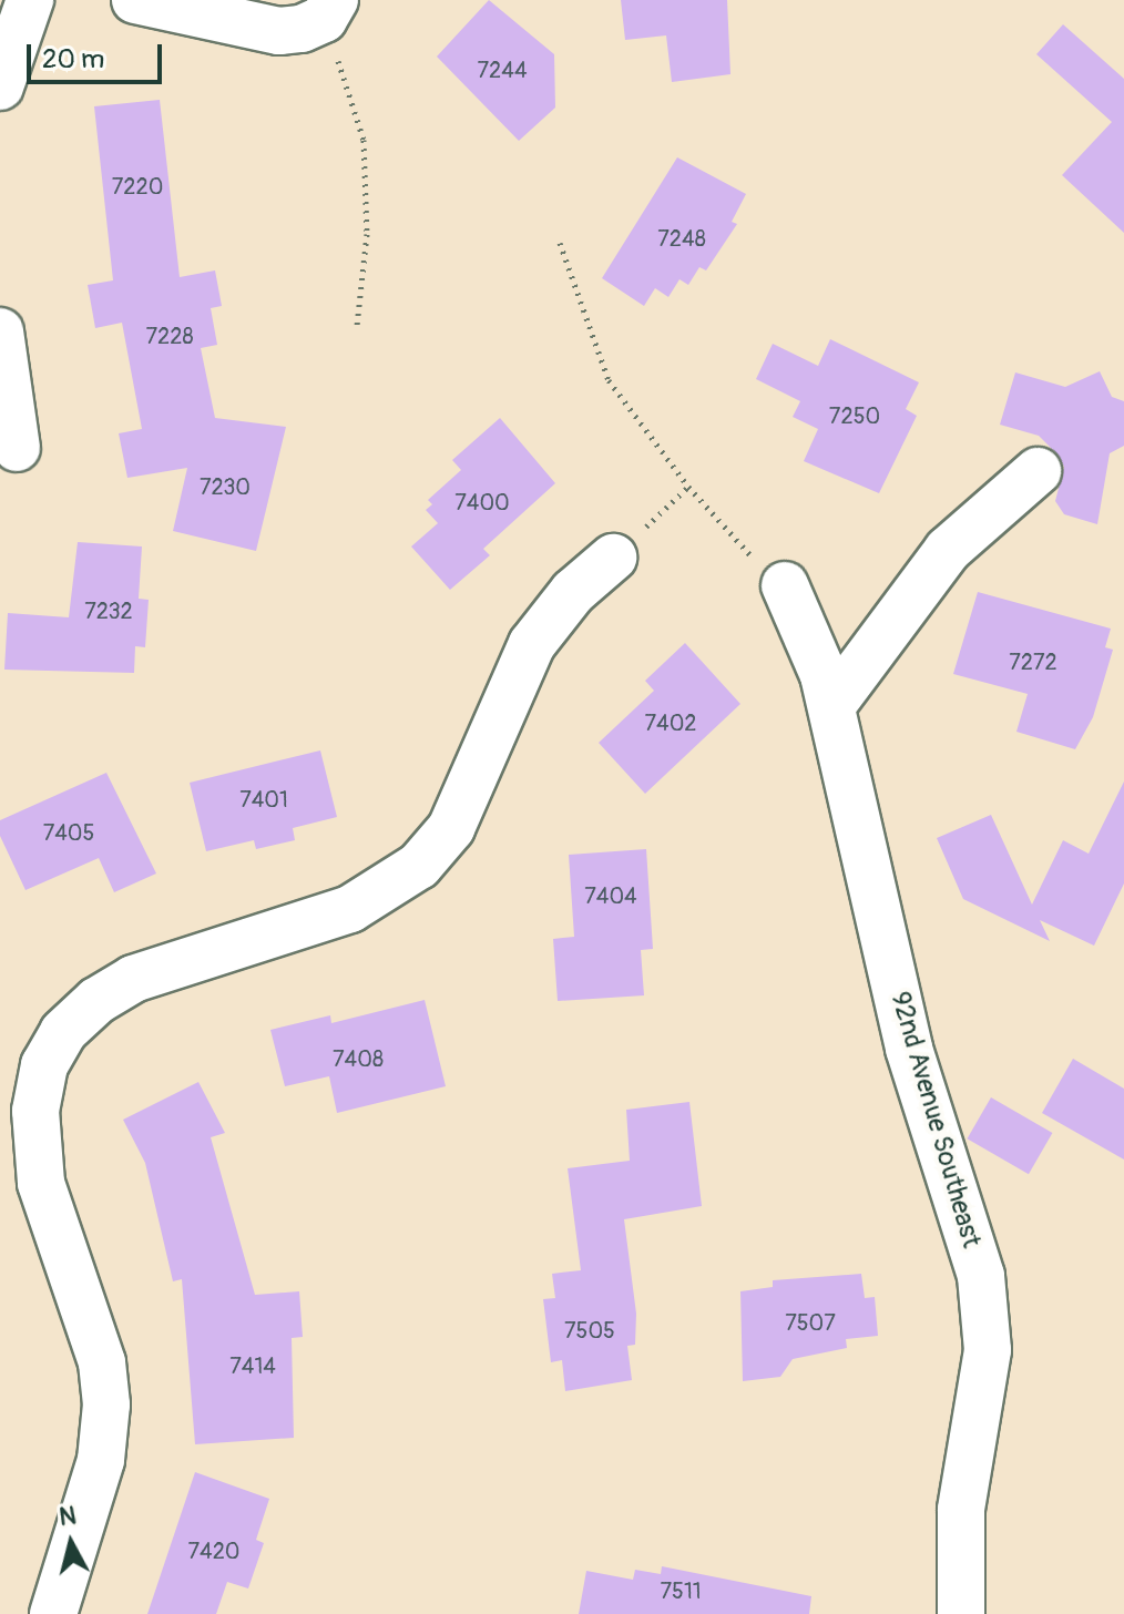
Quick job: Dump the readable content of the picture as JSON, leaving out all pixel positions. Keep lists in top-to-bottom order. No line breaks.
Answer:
{"streets":{"street":["92nd Avenue Southeast"]},"house_numbers":["7244","7220","7248","7228","7250","7230","7400","7232","7272","7402","7401","7405","7404","7408","7507","7505","7414","7420","7511"],"scale_bar":"20 m","north":"top"}
